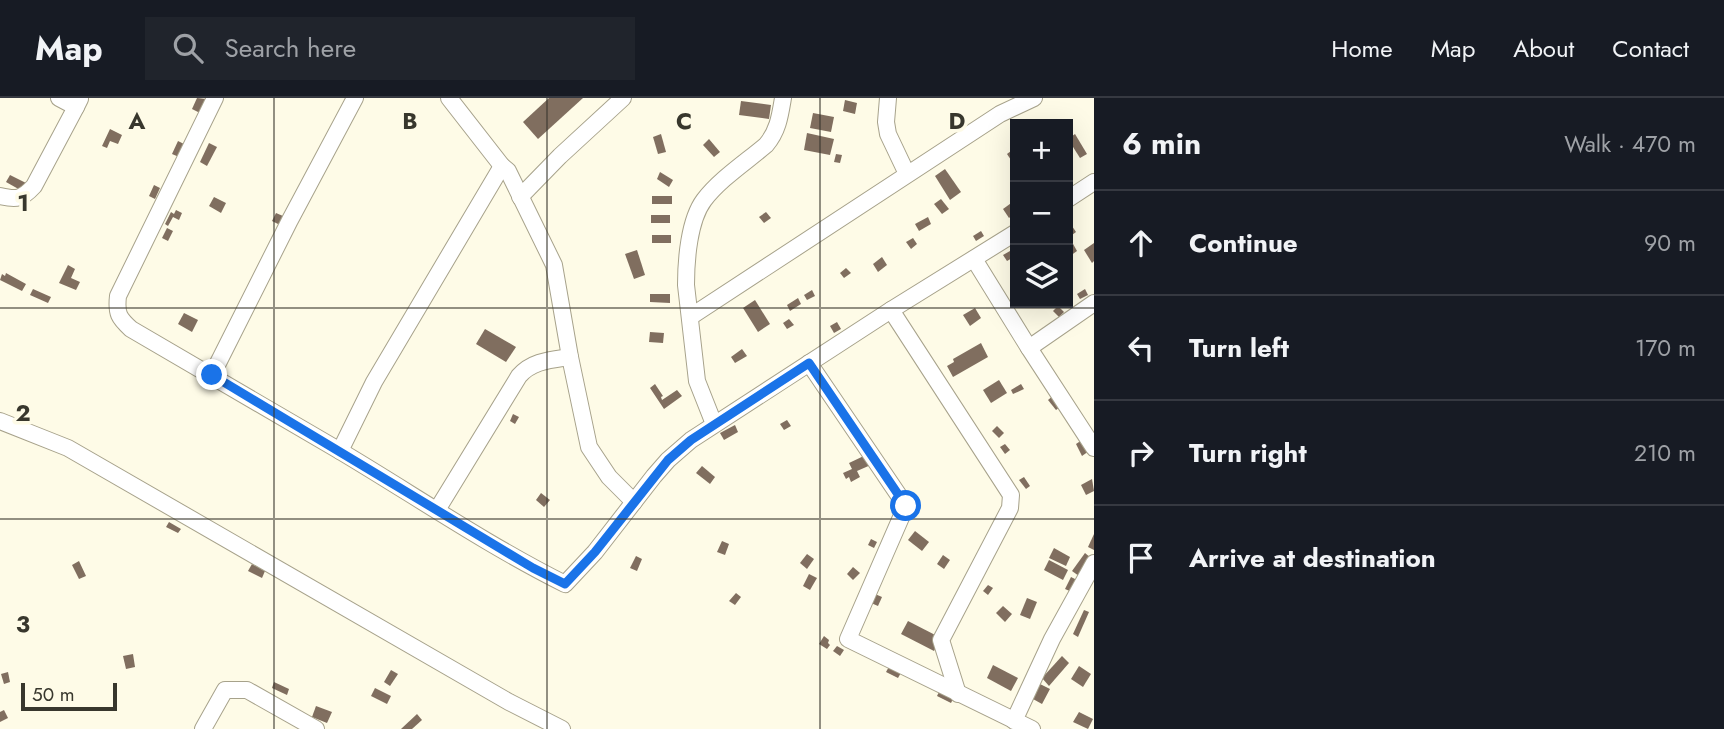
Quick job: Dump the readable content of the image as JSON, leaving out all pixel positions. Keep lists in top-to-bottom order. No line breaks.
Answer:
{"scale_bar":"50 m","page":{"header":"Map","search":"Search here","nav":["Home","Map","About","Contact"],"heading":["6 min","Walk · 470 m"],"map_buttons":["+","−"],"list":[["Continue","90 m"],["Turn left","170 m"],["Turn right","210 m"],"Arrive at destination"],"scale":"50 m"},"grid":{"columns":["A","B","C","D"],"rows":["1","2","3"]}}
